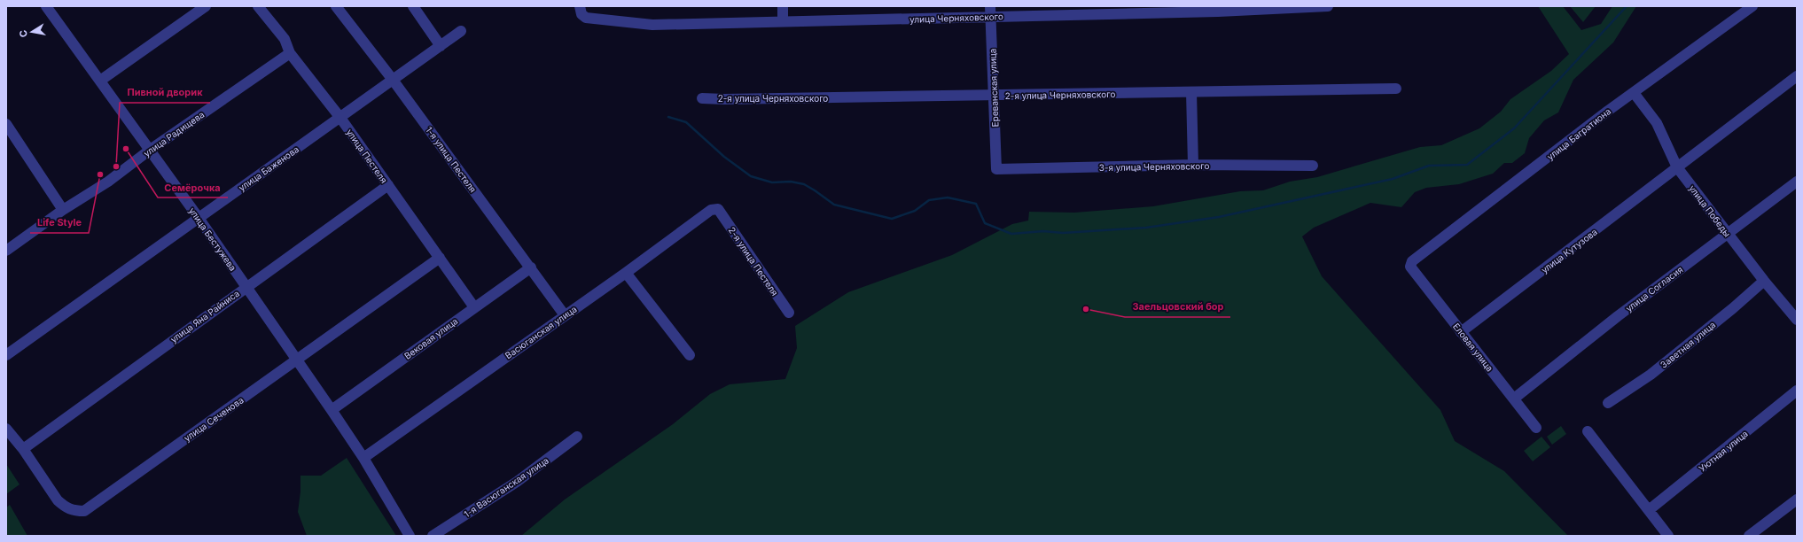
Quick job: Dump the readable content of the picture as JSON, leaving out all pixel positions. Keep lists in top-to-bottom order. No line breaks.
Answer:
{"streets":{"street":["улица Черняховского","Ереванская улица","2-я улица Черняховского","улица Радищева","улица Багратиона","улица Пестеля","1-я улица Пестеля","3-я улица Черняховского","улица Баженова","улица Победы","улица Бестужева","улица Кутузова","2-я улица Пестеля","улица Согласия","улица Яна Райниса","Васюганская улица","Вековая улица","Заветная улица","Еловая улица","улица Сеченова","Уютная улица","1-я Васюганская улица"]},"crossings":[["улица Черняховского","Ереванская улица"],["Ереванская улица","2-я улица Черняховского"],["Ереванская улица","3-я улица Черняховского"],["улица Радищева","улица Пестеля"],["улица Радищева","улица Бестужева"],["улица Багратиона","улица Победы"],["улица Багратиона","Еловая улица"],["улица Пестеля","улица Баженова"],["улица Пестеля","улица Яна Райниса"],["улица Пестеля","Вековая улица"],["улица Пестеля","улица Сеченова"],["1-я улица Пестеля","улица Баженова"],["1-я улица Пестеля","Васюганская улица"],["1-я улица Пестеля","Вековая улица"],["улица Баженова","улица Бестужева"],["улица Победы","улица Кутузова"],["улица Победы","улица Согласия"],["улица Победы","Заветная улица"],["улица Бестужева","улица Яна Райниса"],["улица Бестужева","Васюганская улица"],["улица Бестужева","Вековая улица"],["улица Бестужева","улица Сеченова"],["улица Кутузова","Еловая улица"],["2-я улица Пестеля","Васюганская улица"],["улица Согласия","Еловая улица"],["улица Яна Райниса","улица Сеченова"]],"places":["Семёрочка","Пивной дворик","Life Style","Заельцовский бор"],"north":"left"}
